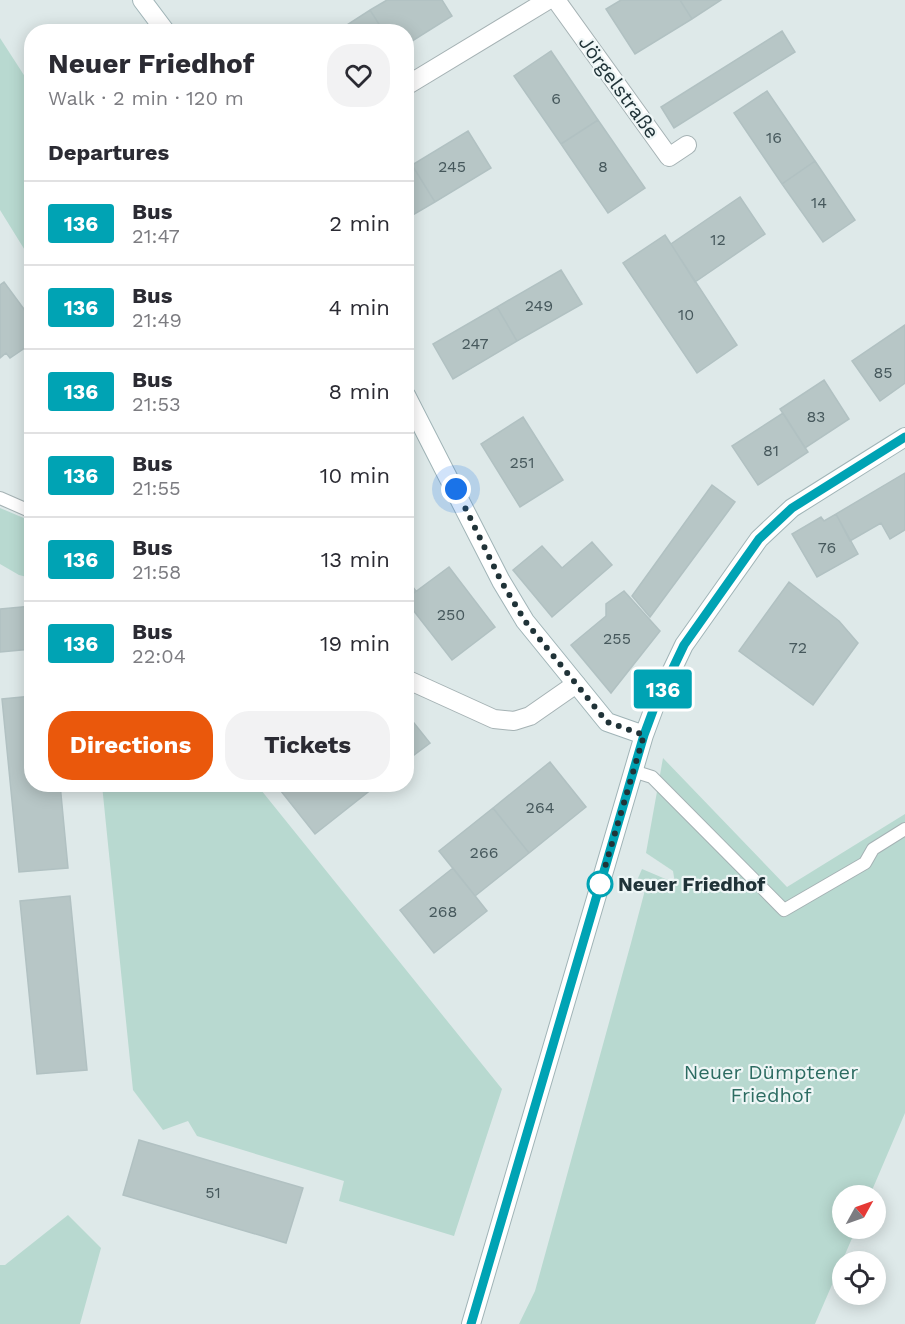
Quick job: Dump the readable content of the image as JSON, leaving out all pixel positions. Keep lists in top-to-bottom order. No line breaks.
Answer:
{"streets":{"street":["Jörgelstraße"]},"parks":["Neuer Dümptener Friedhof"],"places":["Neuer Friedhof"],"lines":["bus line 136"],"house_numbers":["6","16","245","8","14","12","249","10","247","85","83","81","251","76","250","255","72","264","266","268","51"],"north":"top right","page":{"on_map":"136","heading":[["Neuer Friedhof","Walk · 2 min · 120 m"],"Departures"],"list":[{"mark":"136","name":"Bus","note":"21:47","value":"2 min"},{"mark":"136","name":"Bus","note":"21:49","value":"4 min"},{"mark":"136","name":"Bus","note":"21:53","value":"8 min"},{"mark":"136","name":"Bus","note":"21:55","value":"10 min"},{"mark":"136","name":"Bus","note":"21:58","value":"13 min"},{"mark":"136","name":"Bus","note":"22:04","value":"19 min"}],"buttons":["Directions","Tickets"]}}
